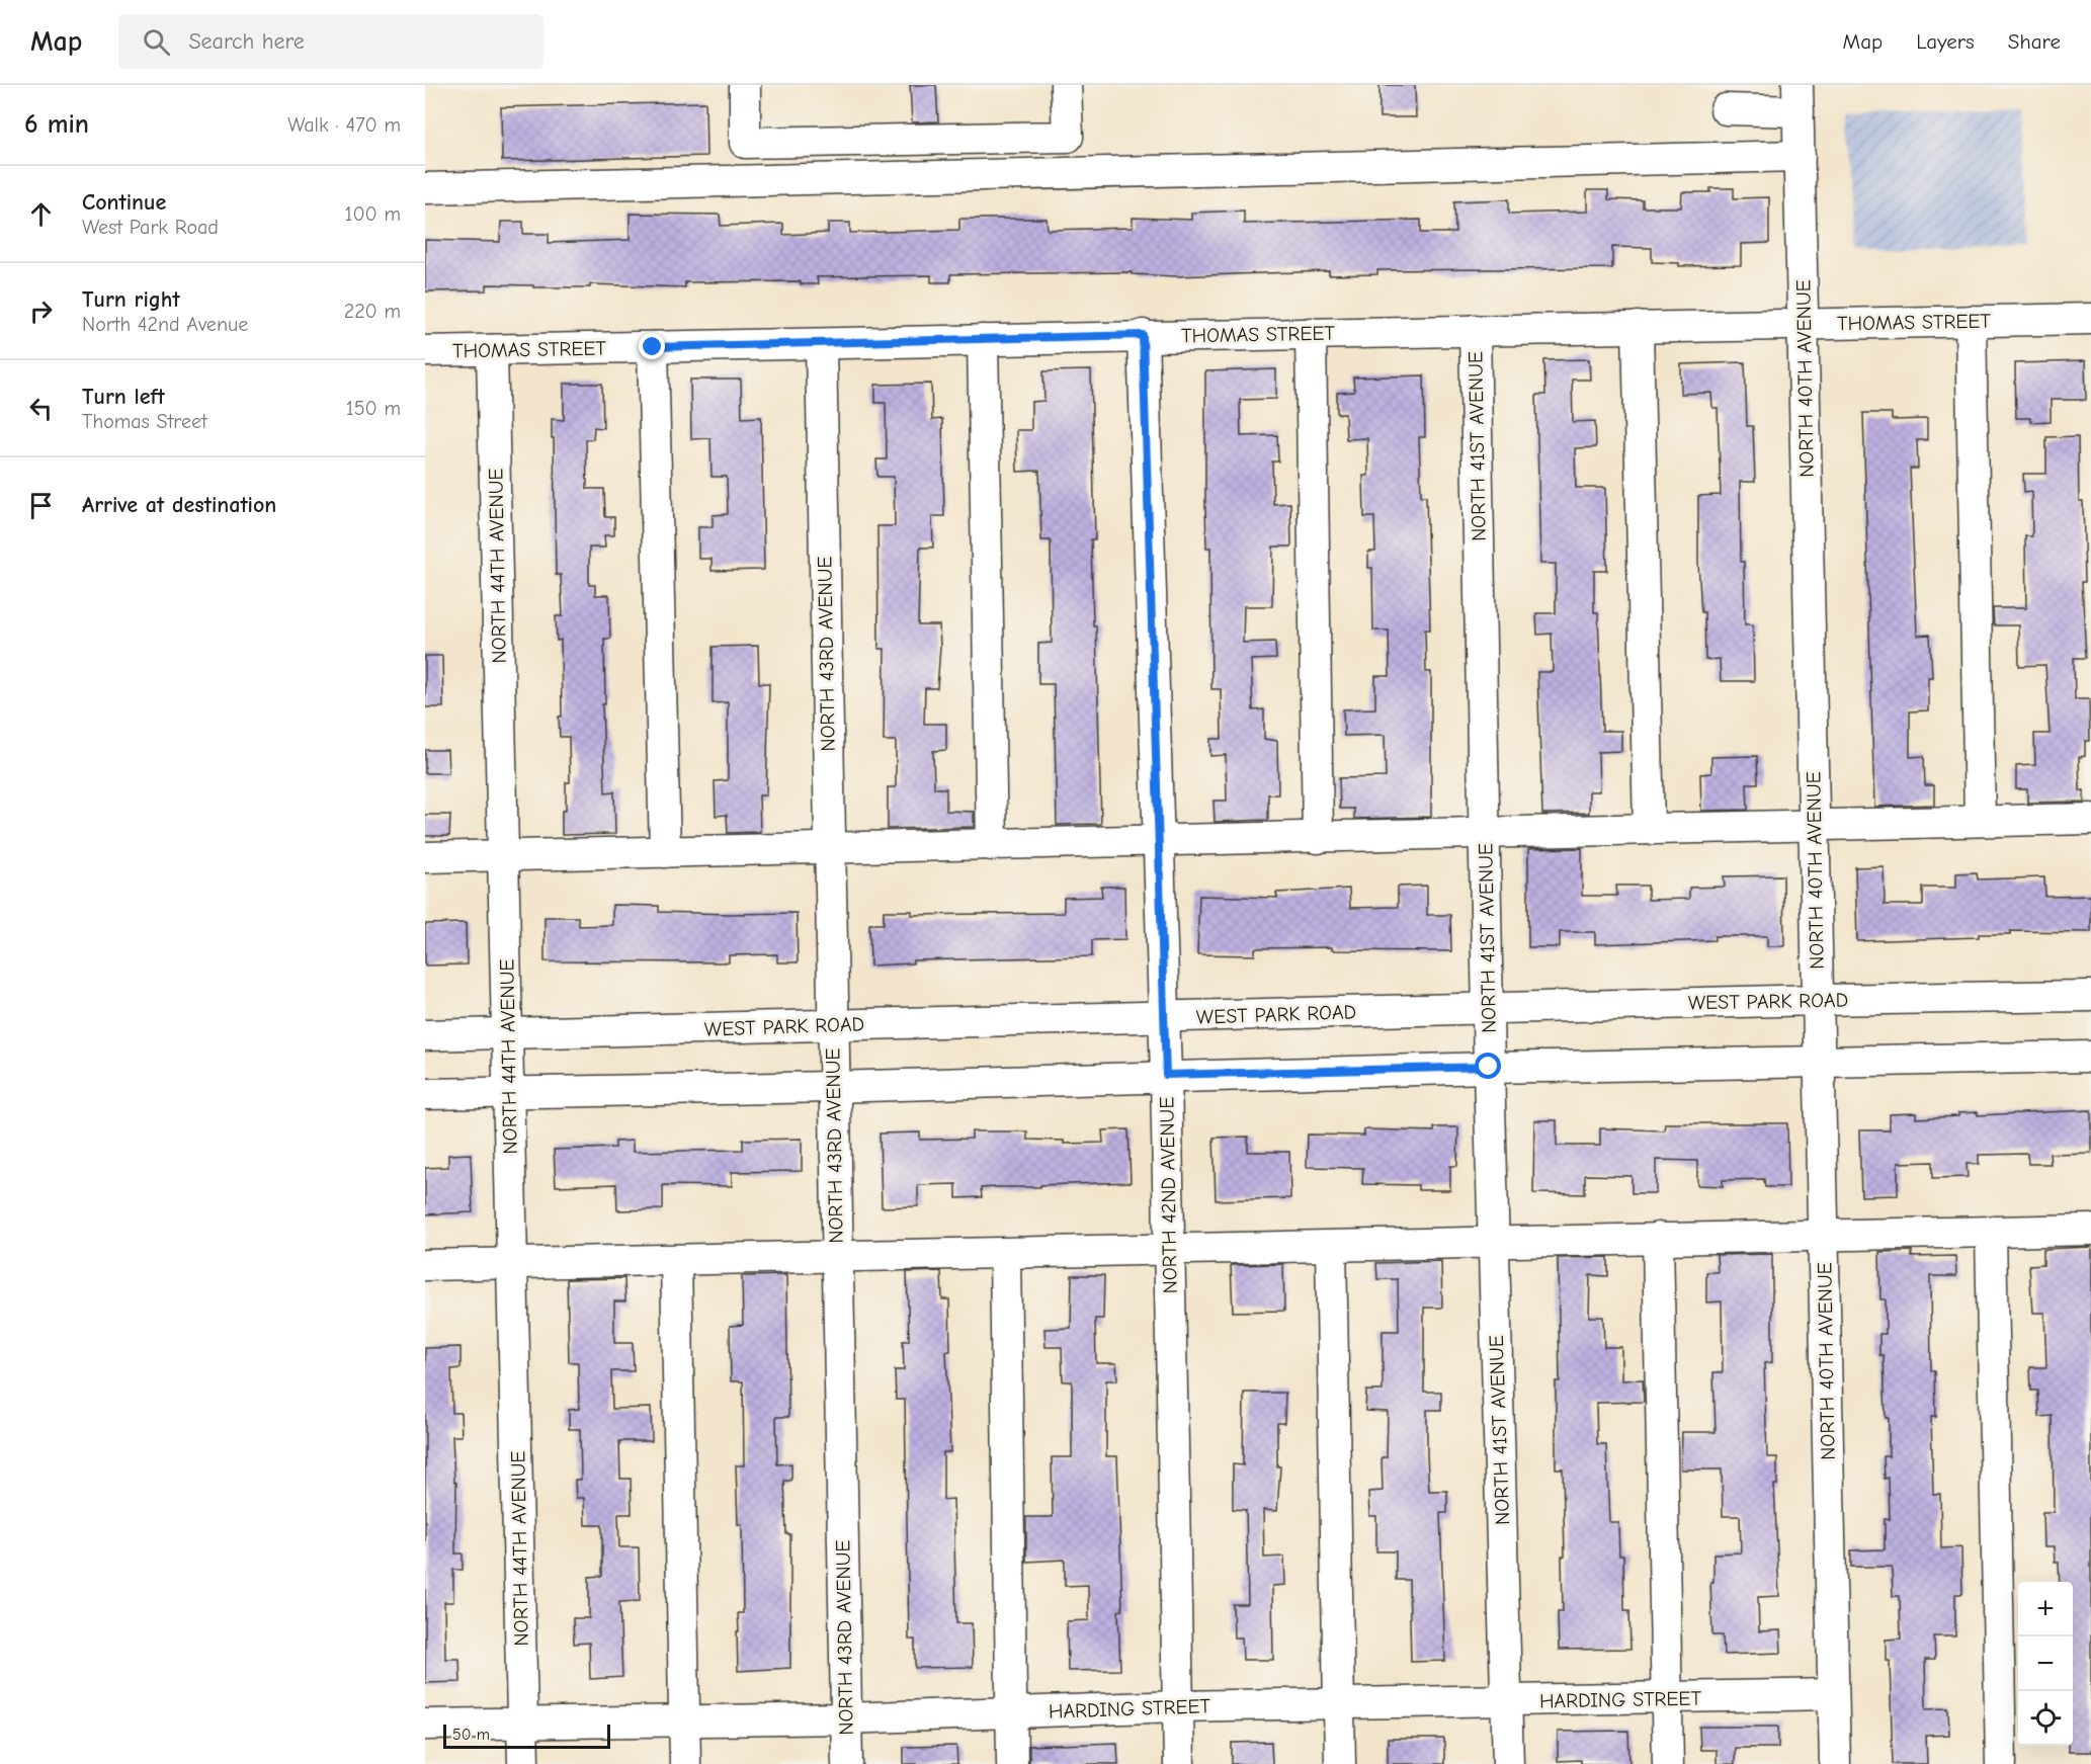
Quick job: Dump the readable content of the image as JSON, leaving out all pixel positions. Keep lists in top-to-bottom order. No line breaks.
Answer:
{"streets":{"street":["THOMAS STREET","NORTH 40TH AVENUE","NORTH 41ST AVENUE","NORTH 44TH AVENUE","NORTH 43RD AVENUE","WEST PARK ROAD","NORTH 42ND AVENUE","HARDING STREET"]},"crossings":[["THOMAS STREET","NORTH 40TH AVENUE"],["THOMAS STREET","NORTH 41ST AVENUE"],["THOMAS STREET","NORTH 44TH AVENUE"],["THOMAS STREET","NORTH 43RD AVENUE"],["THOMAS STREET","NORTH 42ND AVENUE"],["NORTH 40TH AVENUE","WEST PARK ROAD"],["NORTH 40TH AVENUE","HARDING STREET"],["NORTH 41ST AVENUE","WEST PARK ROAD"],["NORTH 41ST AVENUE","HARDING STREET"],["NORTH 44TH AVENUE","WEST PARK ROAD"],["NORTH 44TH AVENUE","HARDING STREET"],["NORTH 43RD AVENUE","WEST PARK ROAD"],["NORTH 43RD AVENUE","HARDING STREET"],["WEST PARK ROAD","NORTH 42ND AVENUE"],["NORTH 42ND AVENUE","HARDING STREET"]],"scale_bar":"50 m","page":{"header":"Map","search":"Search here","nav":["Map","Layers","Share"],"heading":["6 min","Walk · 470 m"],"list":[["Continue","West Park Road","100 m"],["Turn right","North 42nd Avenue","220 m"],["Turn left","Thomas Street","150 m"],"Arrive at destination"],"map_buttons":["+","−"],"scale":"50 m"}}
